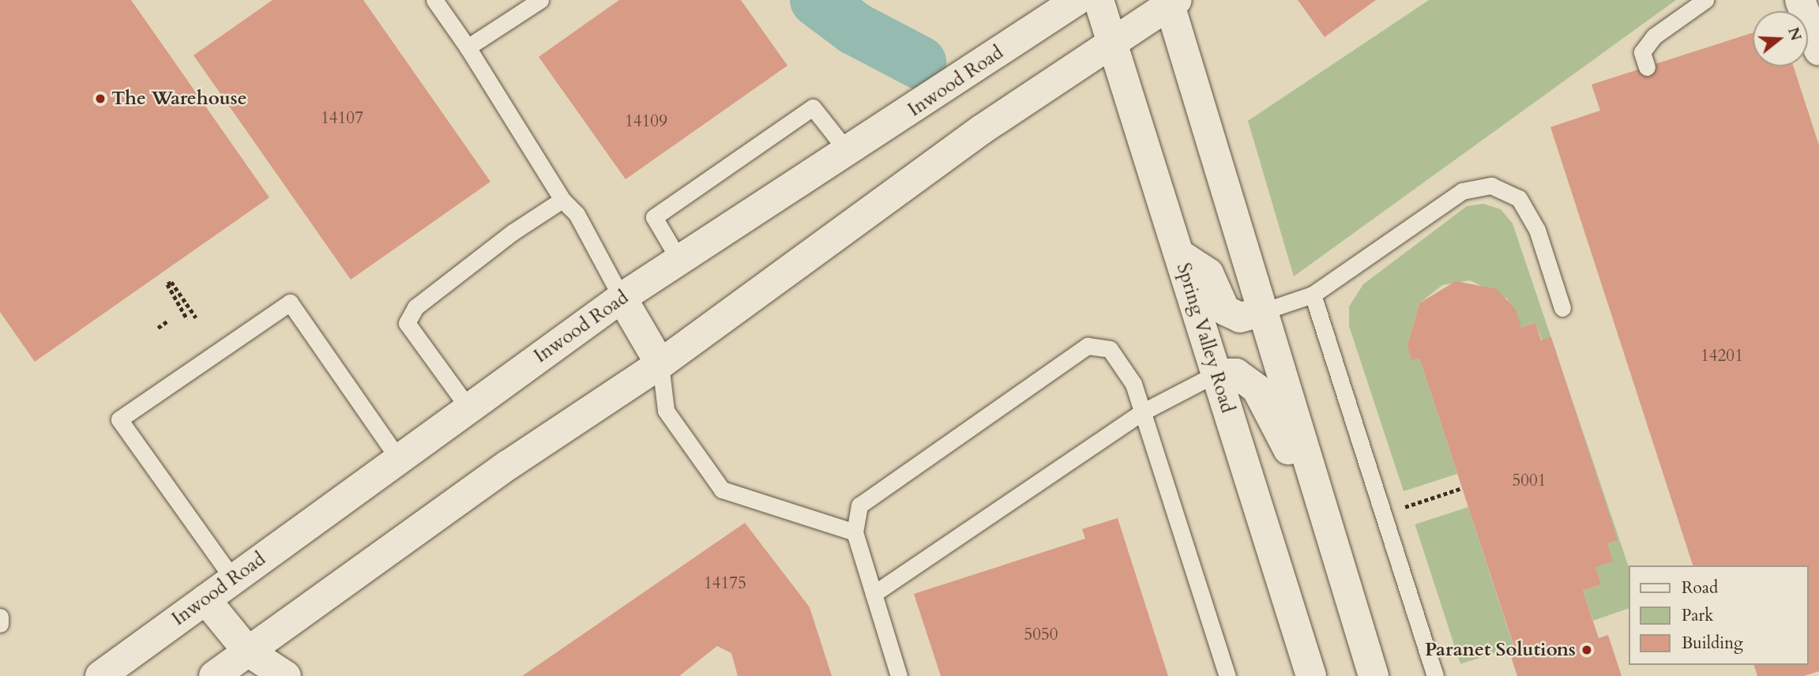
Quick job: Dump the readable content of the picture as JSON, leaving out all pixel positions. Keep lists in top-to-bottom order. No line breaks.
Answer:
{"streets":{"main road":["Inwood Road","Spring Valley Road"]},"places":["The Warehouse","Paranet Solutions"],"house_numbers":["14107","14109","14201","5001","14175","5050"],"legend":["Road","Park","Building"],"north":"right"}
